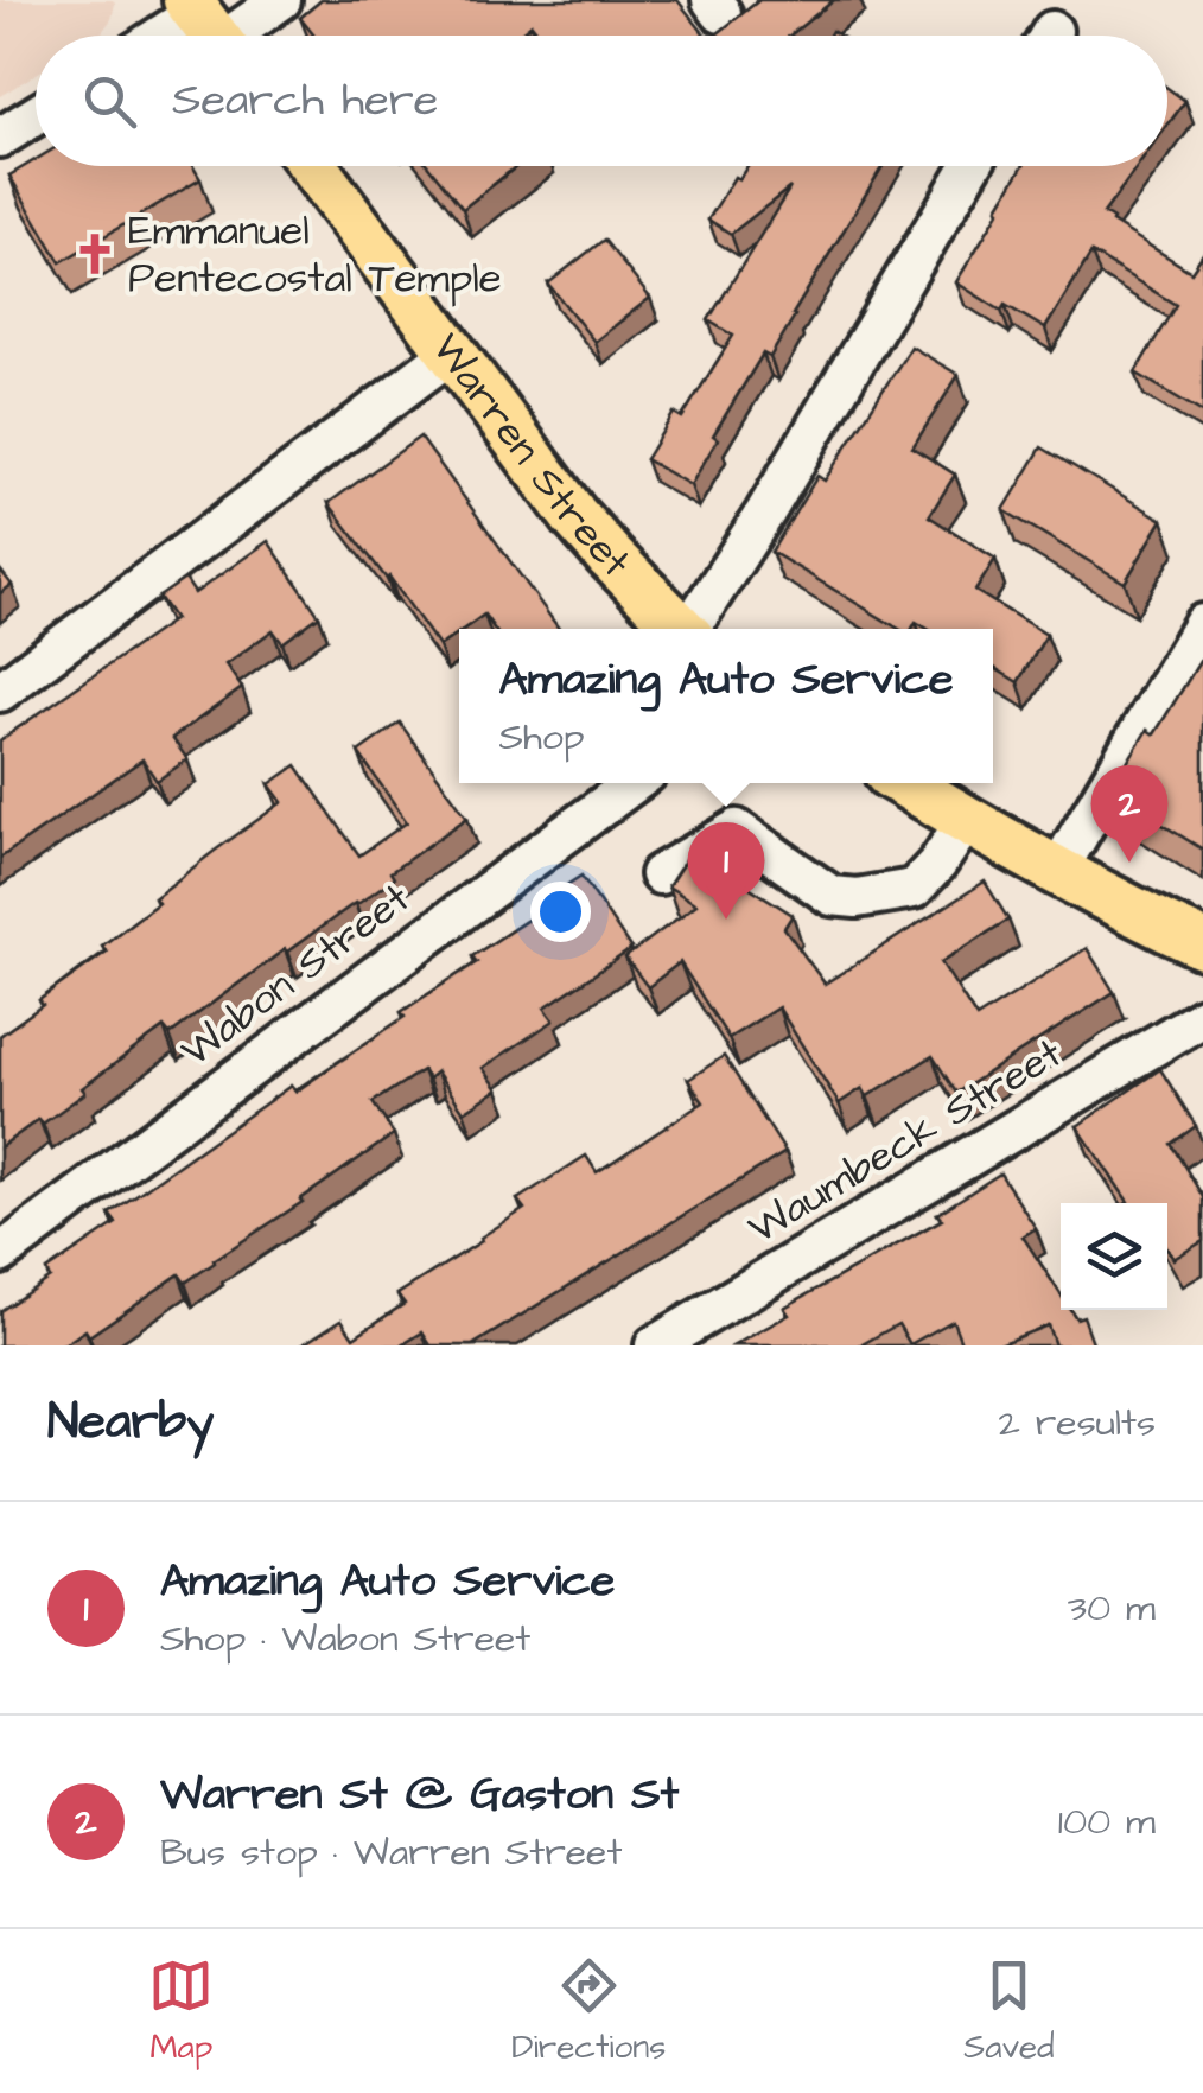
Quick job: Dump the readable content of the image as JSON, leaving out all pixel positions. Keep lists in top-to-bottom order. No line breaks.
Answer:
{"streets":{"main road":["Warren Street"],"street":["Wabon Street","Waumbeck Street"]},"places":{"church":["Emmanuel Pentecostal Temple"]},"page":{"search":"Search here","popup":["Amazing Auto Service","Shop"],"pins":["2","1"],"heading":["Nearby","2 results"],"list":[{"mark":"1","name":"Amazing Auto Service","note":"Shop · Wabon Street","value":"30 m"},{"mark":"2","name":"Warren St @ Gaston St","note":"Bus stop · Warren Street","value":"100 m"}],"nav":["Map","Directions","Saved"]}}
